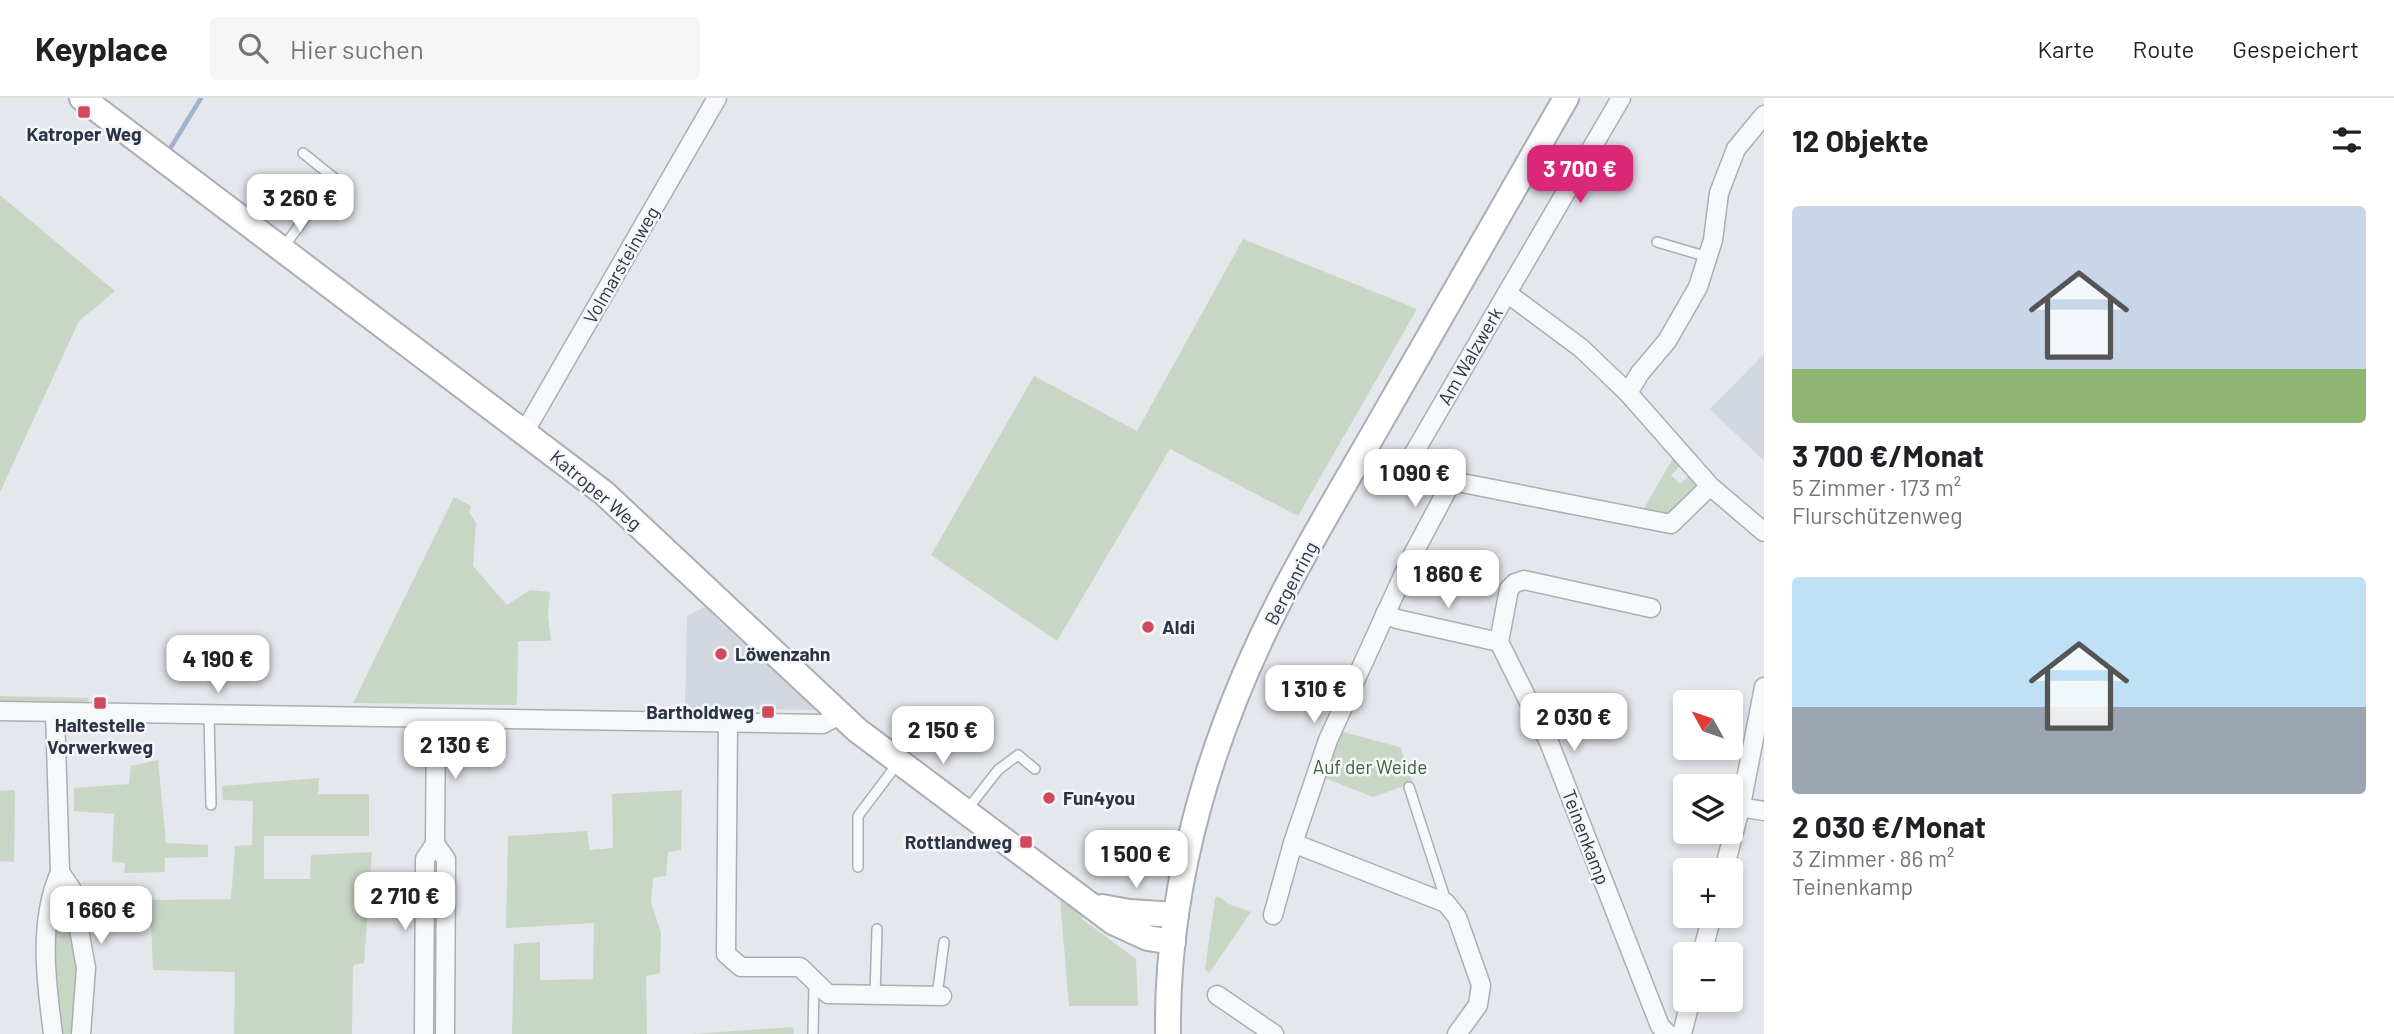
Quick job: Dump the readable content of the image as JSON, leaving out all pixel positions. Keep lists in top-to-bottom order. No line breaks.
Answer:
{"streets":{"street":["Volmarsteinweg","Am Walzwerk","Katroper Weg","Bergenring","Teinenkamp"]},"crossings":[["Volmarsteinweg","Katroper Weg"],["Katroper Weg","Bergenring"]],"parks":["Auf der Weide"],"places":{"transit":["Katroper Weg","Haltestelle Vorwerkweg","Bartholdweg","Rottlandweg"],"other":["Aldi","Löwenzahn","Fun4you"]},"north":"top left","page":{"header":"Keyplace","search":"Hier suchen","nav":["Karte","Route","Gespeichert"],"heading":"12 Objekte","price":["3 700 €","3 260 €","1 090 €","1 860 €","4 190 €","1 310 €","2 030 €","2 150 €","2 130 €","1 500 €","2 710 €","1 660 €"],"list":[{"name":"3 700 €/Monat","note":"5 Zimmer · 173 m² · Flurschützenweg"},{"name":"2 030 €/Monat","note":"3 Zimmer · 86 m² · Teinenkamp"}],"map_buttons":["+","−"]}}
